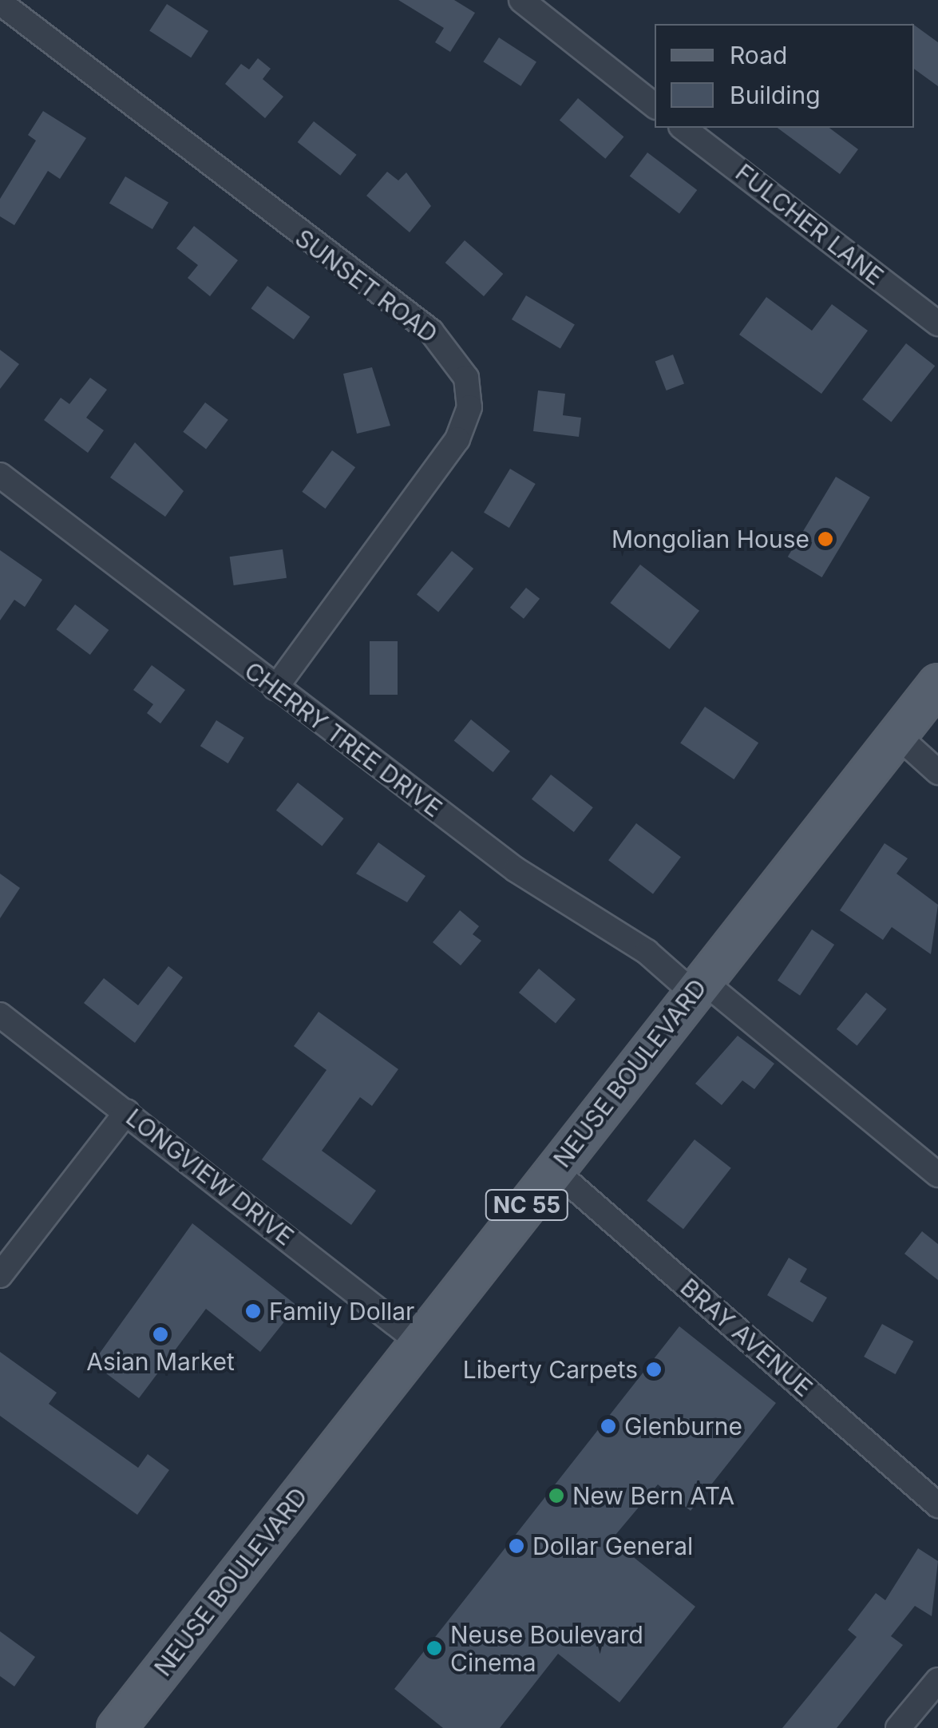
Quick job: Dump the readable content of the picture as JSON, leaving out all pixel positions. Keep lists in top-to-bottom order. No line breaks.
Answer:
{"streets":{"main road":["NEUSE BOULEVARD","NC 55"],"street":["FULCHER LANE","SUNSET ROAD","CHERRY TREE DRIVE","LONGVIEW DRIVE","BRAY AVENUE"]},"crossings":[["SUNSET ROAD","CHERRY TREE DRIVE"],["CHERRY TREE DRIVE","NEUSE BOULEVARD"],["NEUSE BOULEVARD","LONGVIEW DRIVE"],["NEUSE BOULEVARD","BRAY AVENUE"]],"places":["Mongolian House","Family Dollar","Asian Market","Liberty Carpets","Glenburne","New Bern ATA","Dollar General","Neuse Boulevard Cinema"],"legend":["Road","Building"]}
